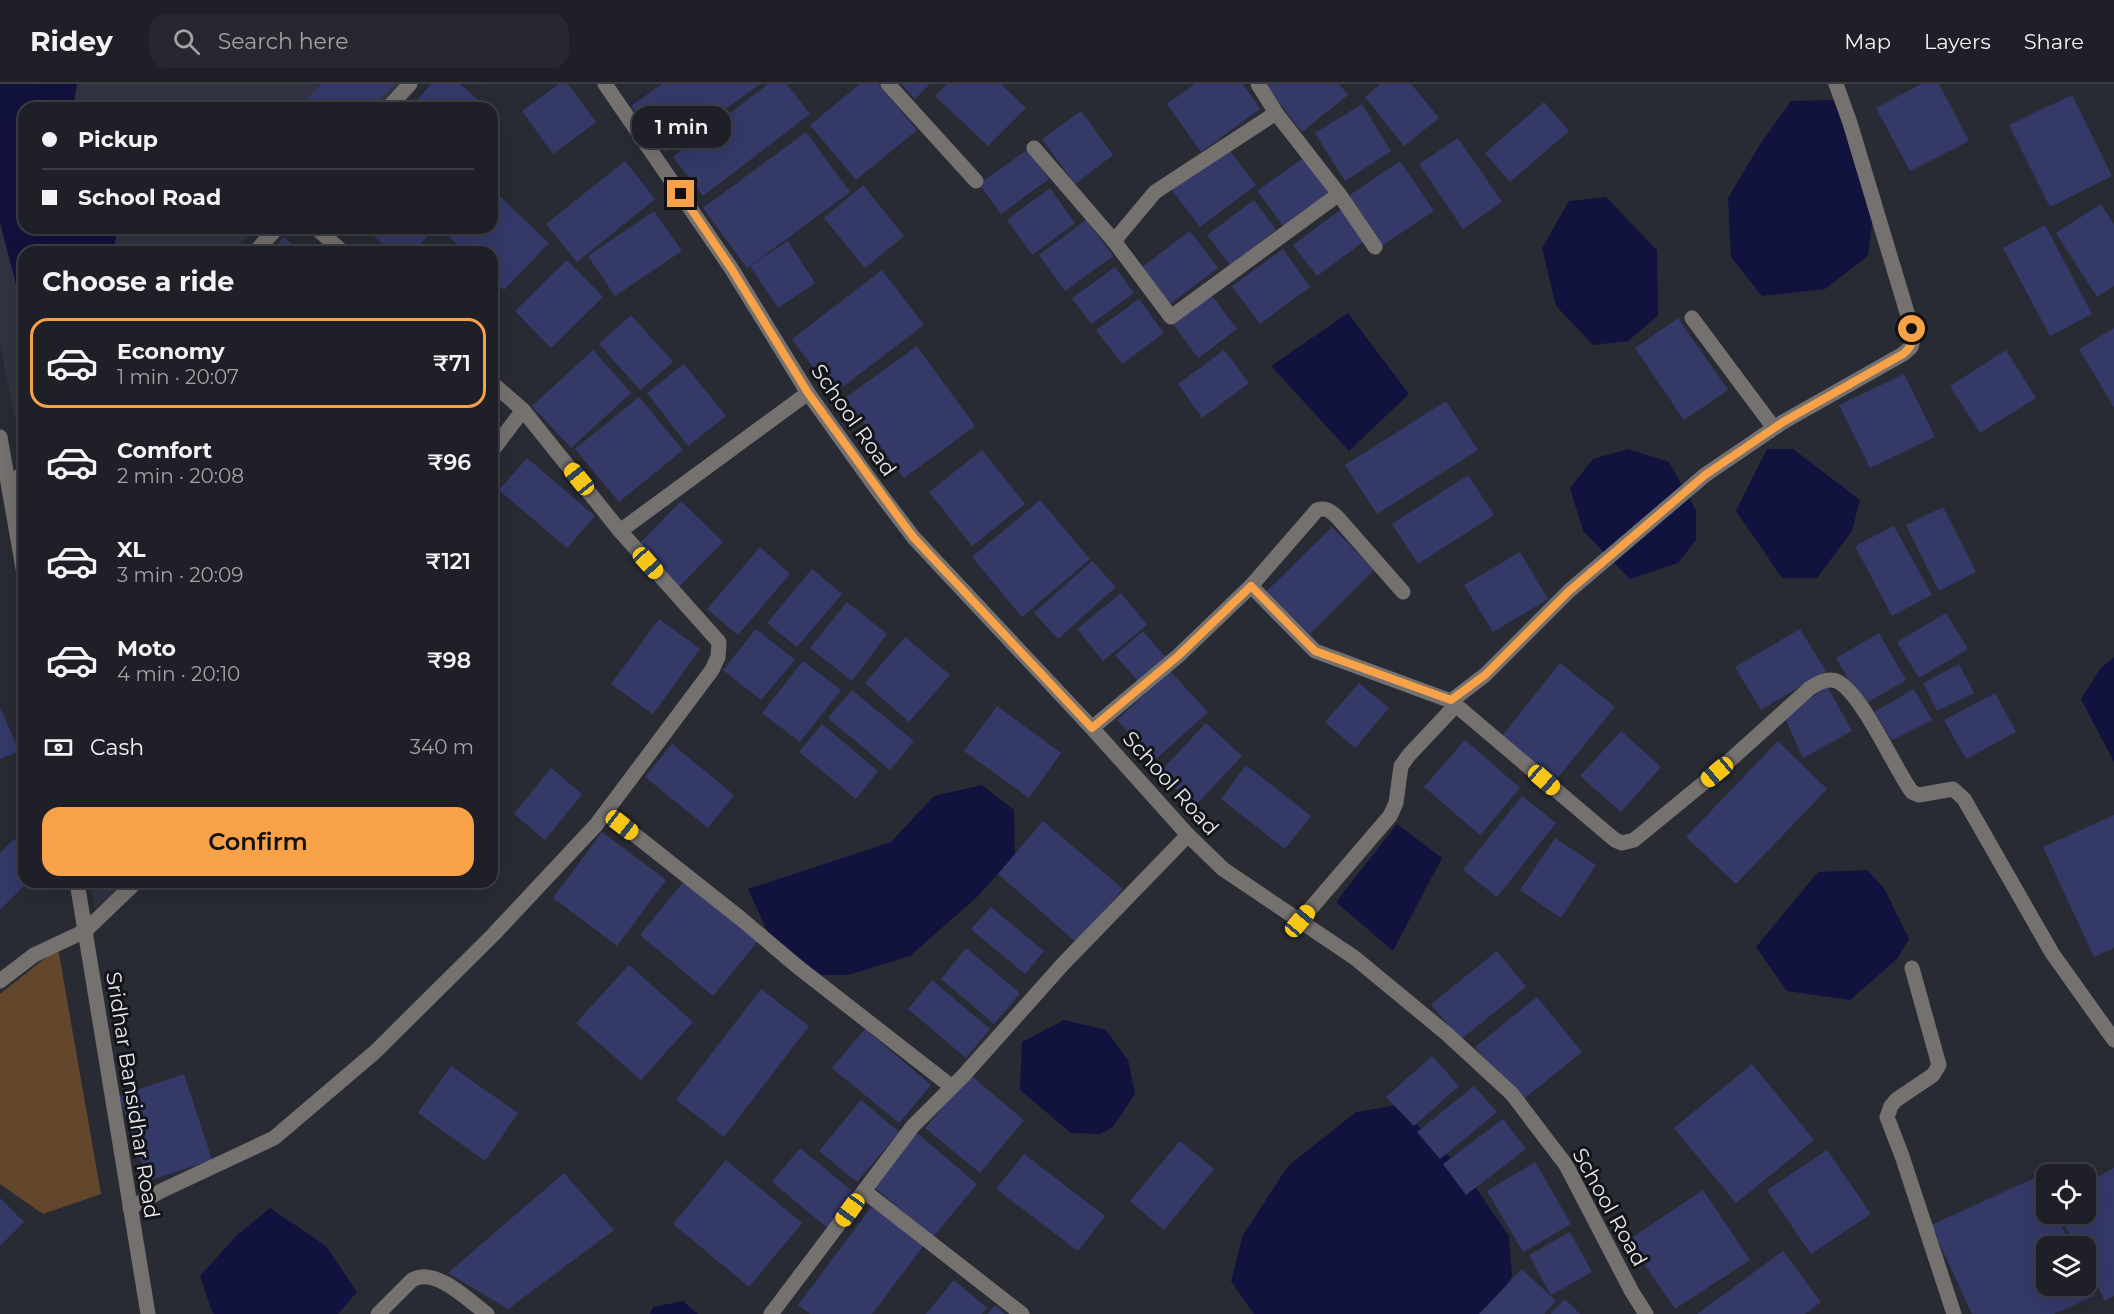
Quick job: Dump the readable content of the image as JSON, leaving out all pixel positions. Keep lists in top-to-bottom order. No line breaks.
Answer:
{"streets":{"street":["School Road","Sridhar Bansidhar Road"]},"page":{"header":"Ridey","search":"Search here","nav":["Map","Layers","Share"],"banner":["Pickup","School Road"],"bubble":"1 min","heading":"Choose a ride","list":[{"name":"Economy","note":"1 min · 20:07","value":"₹71"},{"name":"Comfort","note":"2 min · 20:08","value":"₹96"},{"name":"XL","note":"3 min · 20:09","value":"₹121"},{"name":"Moto","note":"4 min · 20:10","value":"₹98"}],"pay":["Cash","340 m"],"buttons":"Confirm"}}
